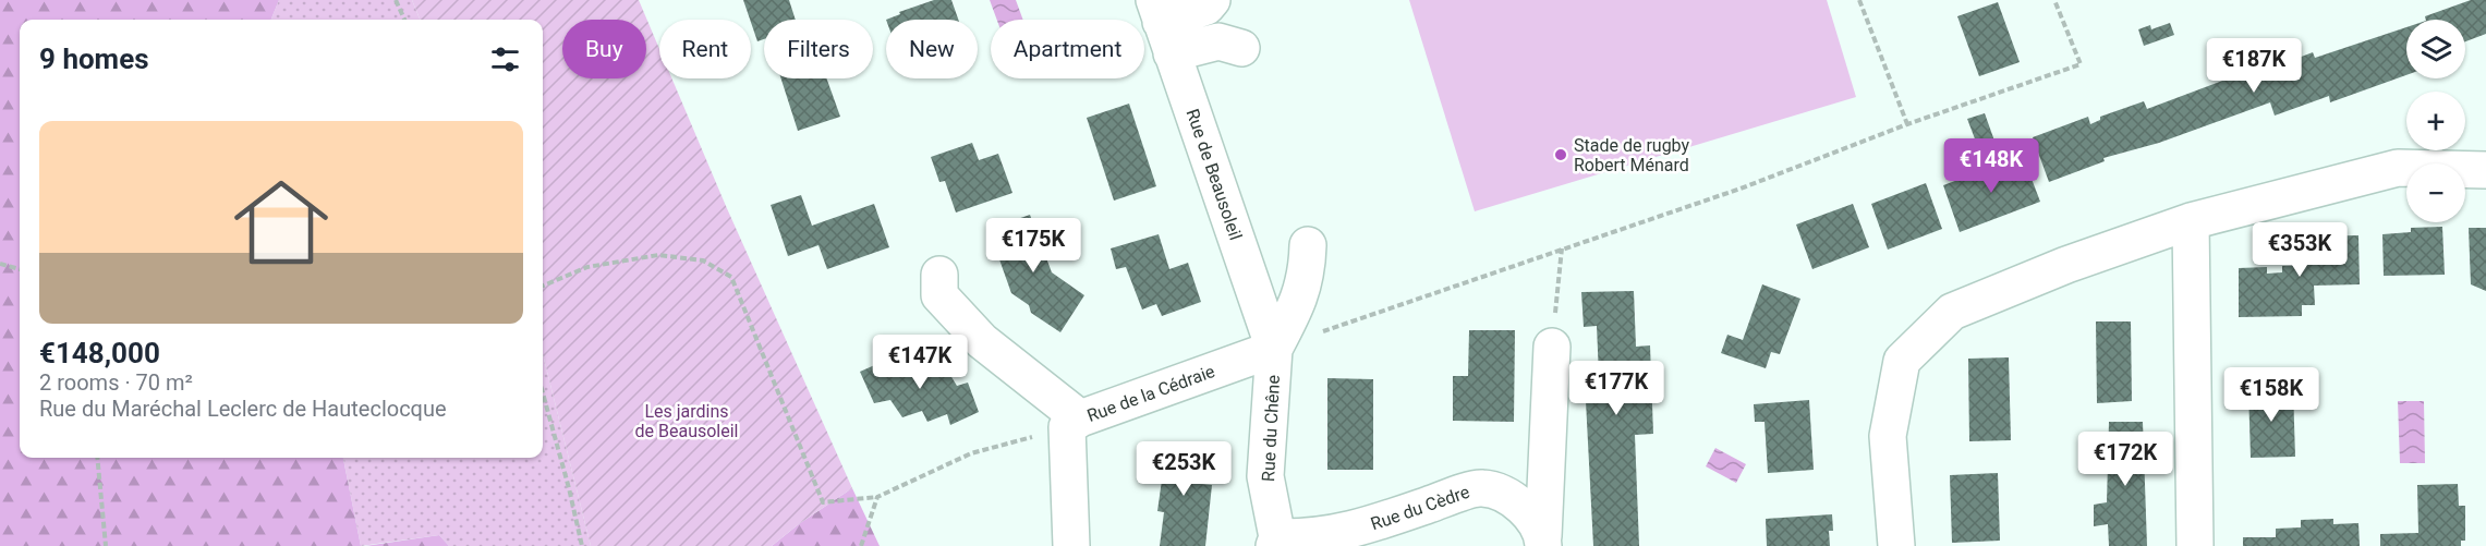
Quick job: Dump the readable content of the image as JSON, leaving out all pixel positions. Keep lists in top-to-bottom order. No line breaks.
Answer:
{"streets":{"street":["Rue de Beausoleil","Rue de la Cédraie","Rue du Chêne","Rue du Cèdre"]},"crossings":[["Rue de Beausoleil","Rue de la Cédraie"],["Rue de Beausoleil","Rue du Chêne"],["Rue de la Cédraie","Rue du Chêne"],["Rue du Chêne","Rue du Cèdre"]],"parks":["Les jardins de Beausoleil"],"places":["Stade de rugby Robert Ménard"],"page":{"map_buttons":["+","−"],"chip":["Buy","Rent","Filters","New","Apartment"],"heading":"9 homes","price":["€187K","€148K","€175K","€353K","€147K","€177K","€158K","€172K","€253K"],"list":[{"name":"€148,000","note":"2 rooms · 70 m² · Rue du Maréchal Leclerc de Hauteclocque"}]}}
